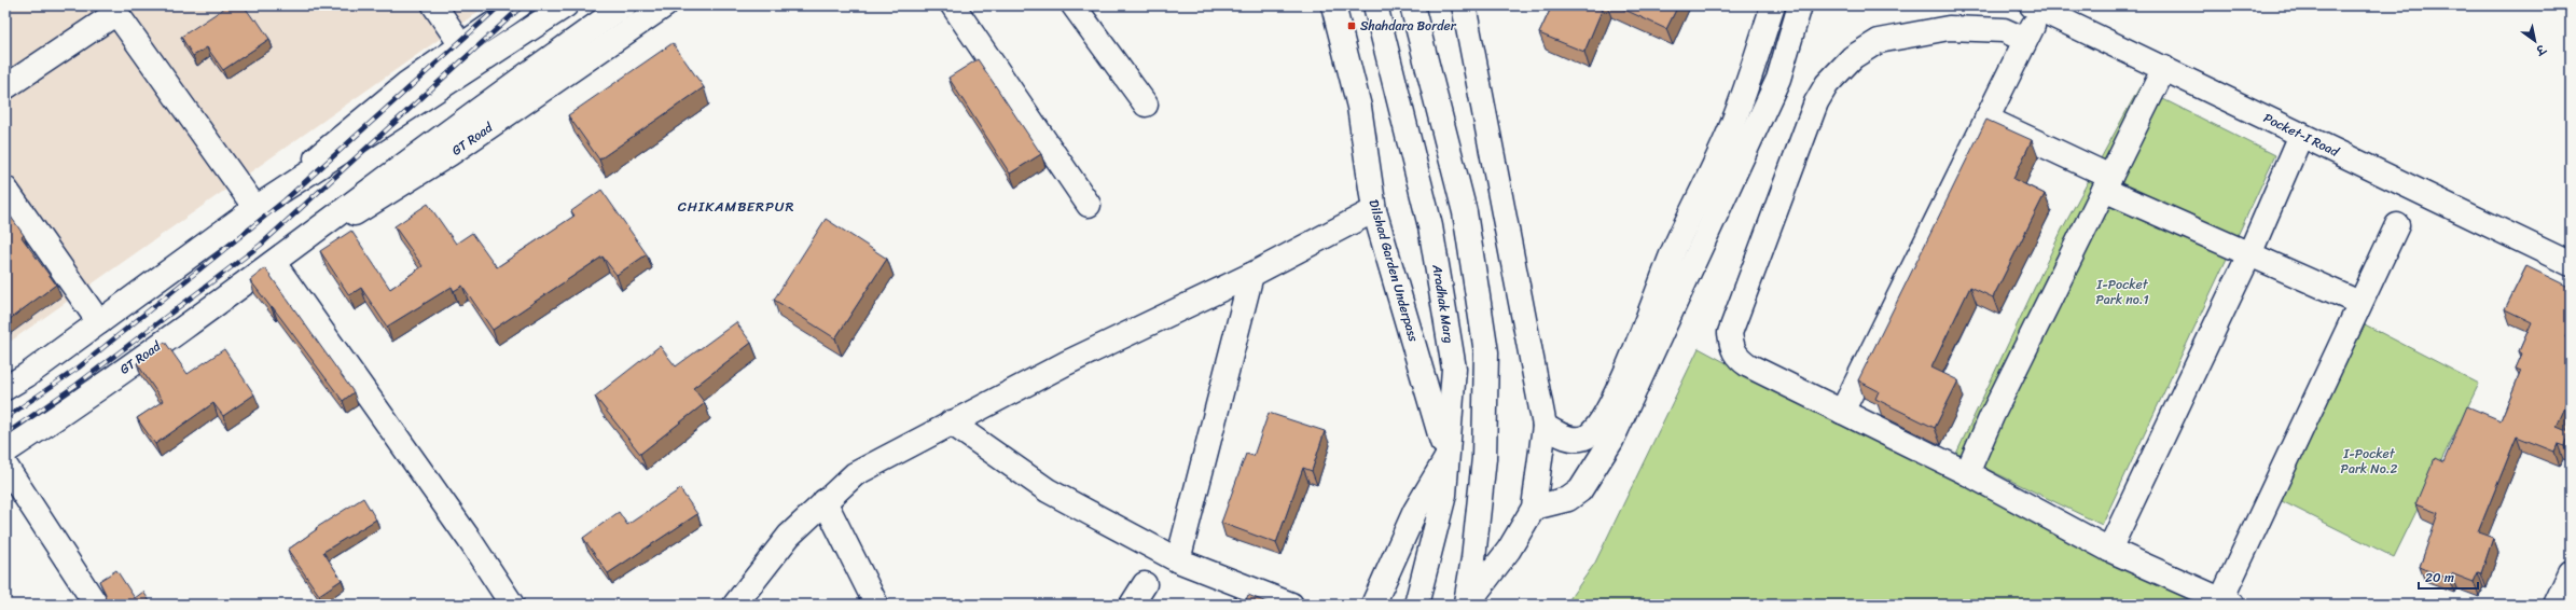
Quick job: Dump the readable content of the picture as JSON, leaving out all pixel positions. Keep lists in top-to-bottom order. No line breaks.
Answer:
{"streets":{"main road":["Pocket-I Road","GT Road","Dilshad Garden Underpass","Aradhak Marg"]},"crossings":[["Dilshad Garden Underpass","Aradhak Marg"]],"districts":["CHIKAMBERPUR"],"parks":["I-Pocket Park no.1","I-Pocket Park No.2"],"places":{"transit":["Shahdara Border"]},"scale_bar":"20 m","north":"bottom right"}
